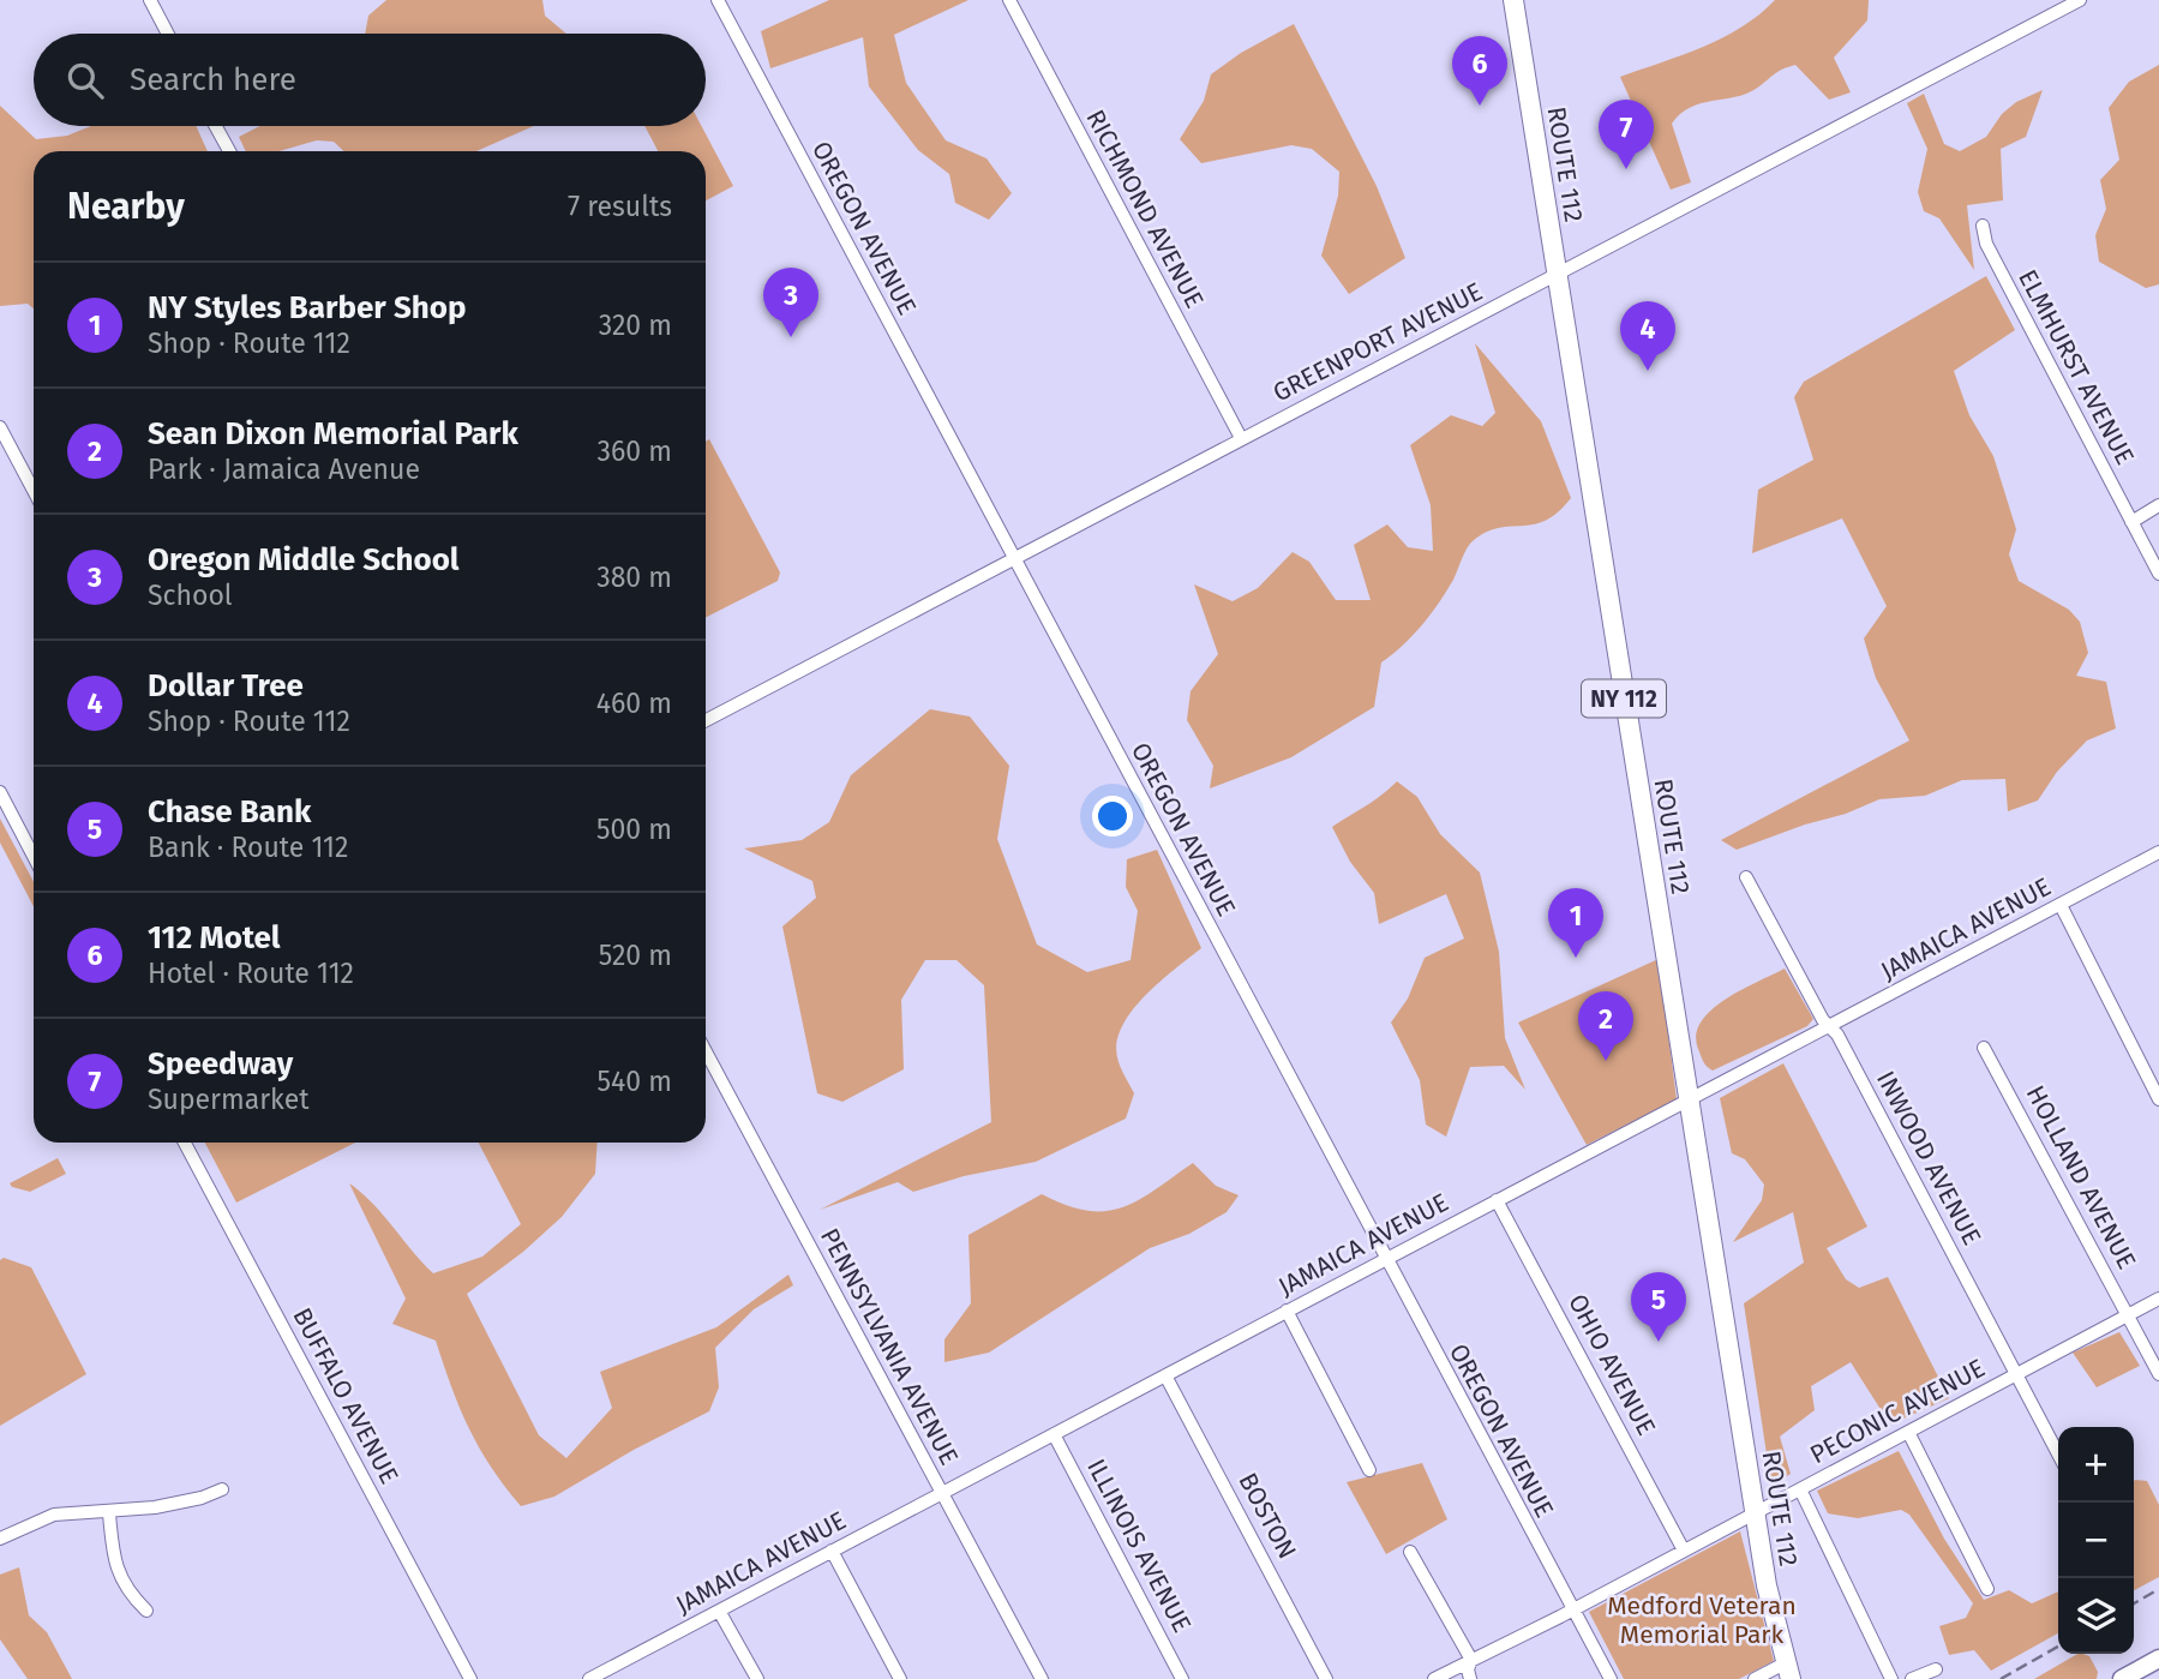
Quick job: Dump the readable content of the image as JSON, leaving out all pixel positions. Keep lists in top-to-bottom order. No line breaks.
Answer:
{"streets":{"main road":["ROUTE 112","NY 112"],"street":["RICHMOND AVENUE","OREGON AVENUE","GREENPORT AVENUE","ELMHURST AVENUE","JAMAICA AVENUE","INWOOD AVENUE","HOLLAND AVENUE","PENNSYLVANIA AVENUE","OHIO AVENUE","BUFFALO AVENUE","PECONIC AVENUE","BOSTON","ILLINOIS AVENUE"]},"crossings":[["ROUTE 112","GREENPORT AVENUE"],["ROUTE 112","JAMAICA AVENUE"],["ROUTE 112","PECONIC AVENUE"],["RICHMOND AVENUE","GREENPORT AVENUE"],["OREGON AVENUE","GREENPORT AVENUE"],["OREGON AVENUE","JAMAICA AVENUE"],["OREGON AVENUE","PECONIC AVENUE"],["JAMAICA AVENUE","INWOOD AVENUE"],["JAMAICA AVENUE","PENNSYLVANIA AVENUE"],["JAMAICA AVENUE","OHIO AVENUE"],["JAMAICA AVENUE","BOSTON"],["JAMAICA AVENUE","ILLINOIS AVENUE"],["INWOOD AVENUE","PECONIC AVENUE"],["HOLLAND AVENUE","PECONIC AVENUE"],["OHIO AVENUE","PECONIC AVENUE"]],"parks":["Medford Veteran Memorial Park"],"page":{"search":"Search here","pins":["6","7","3","4","1","2","5"],"heading":["Nearby","7 results"],"list":[{"mark":"1","name":"NY Styles Barber Shop","note":"Shop · Route 112","value":"320 m"},{"mark":"2","name":"Sean Dixon Memorial Park","note":"Park · Jamaica Avenue","value":"360 m"},{"mark":"3","name":"Oregon Middle School","note":"School","value":"380 m"},{"mark":"4","name":"Dollar Tree","note":"Shop · Route 112","value":"460 m"},{"mark":"5","name":"Chase Bank","note":"Bank · Route 112","value":"500 m"},{"mark":"6","name":"112 Motel","note":"Hotel · Route 112","value":"520 m"},{"mark":"7","name":"Speedway","note":"Supermarket","value":"540 m"}],"map_buttons":["+","−"]}}
